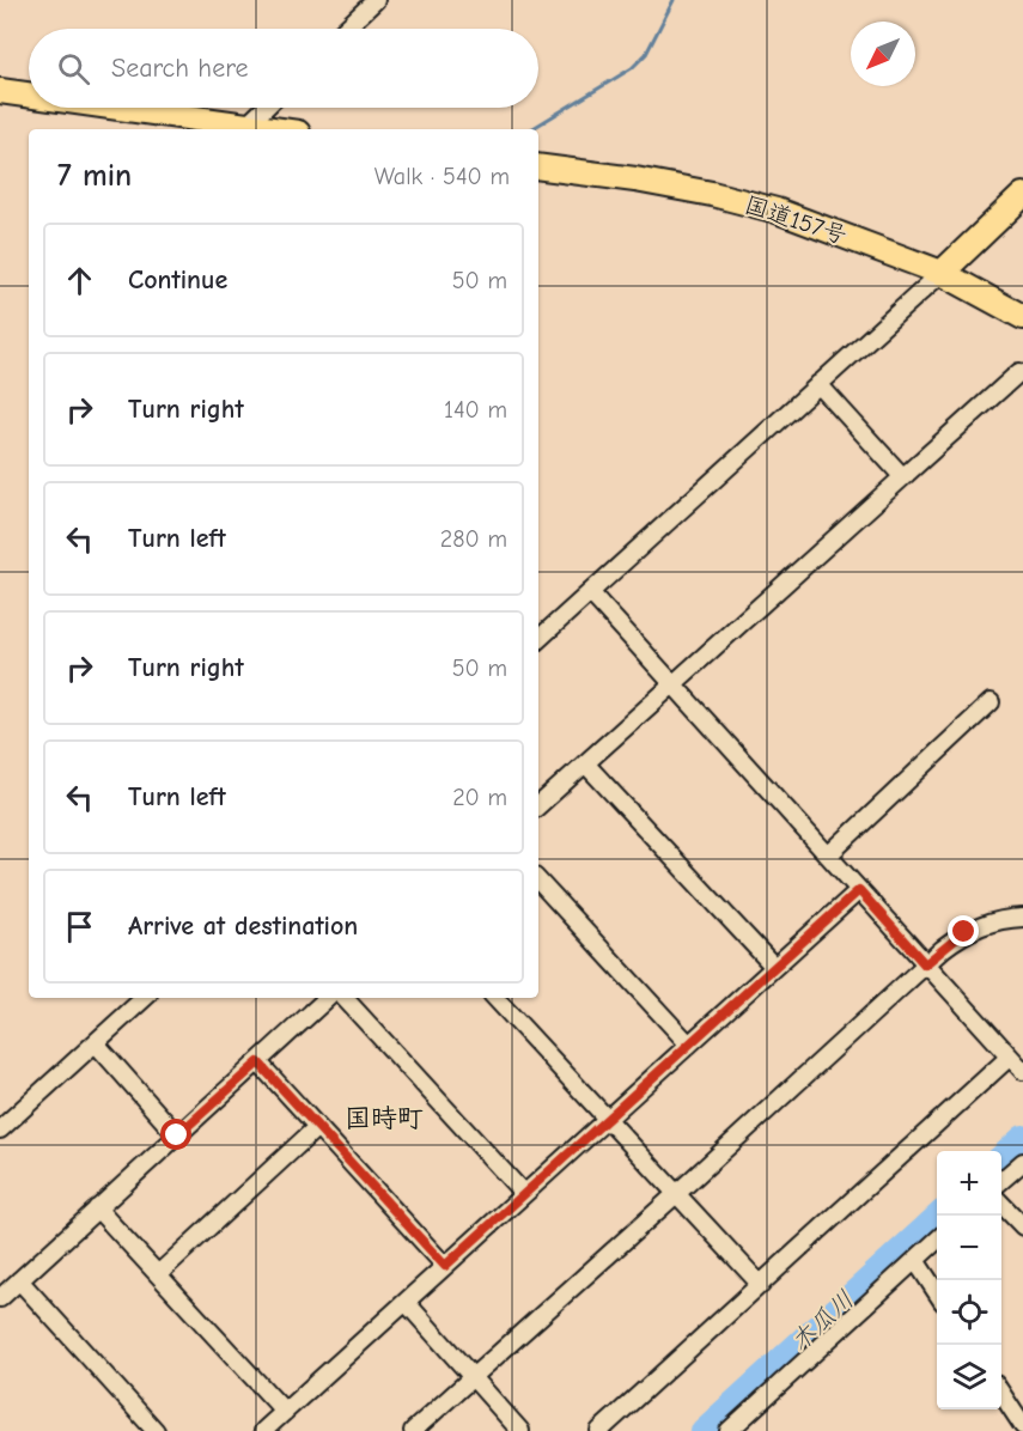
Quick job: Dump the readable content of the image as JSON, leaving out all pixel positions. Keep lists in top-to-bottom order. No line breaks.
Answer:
{"streets":{"highway":["国道157号"]},"districts":["国時町"],"water":["木瓜川"],"north":"bottom left","page":{"search":"Search here","heading":["7 min","Walk · 540 m"],"list":[["Continue","50 m"],["Turn right","140 m"],["Turn left","280 m"],["Turn right","50 m"],["Turn left","20 m"],"Arrive at destination"],"map_buttons":["+","−"]}}
